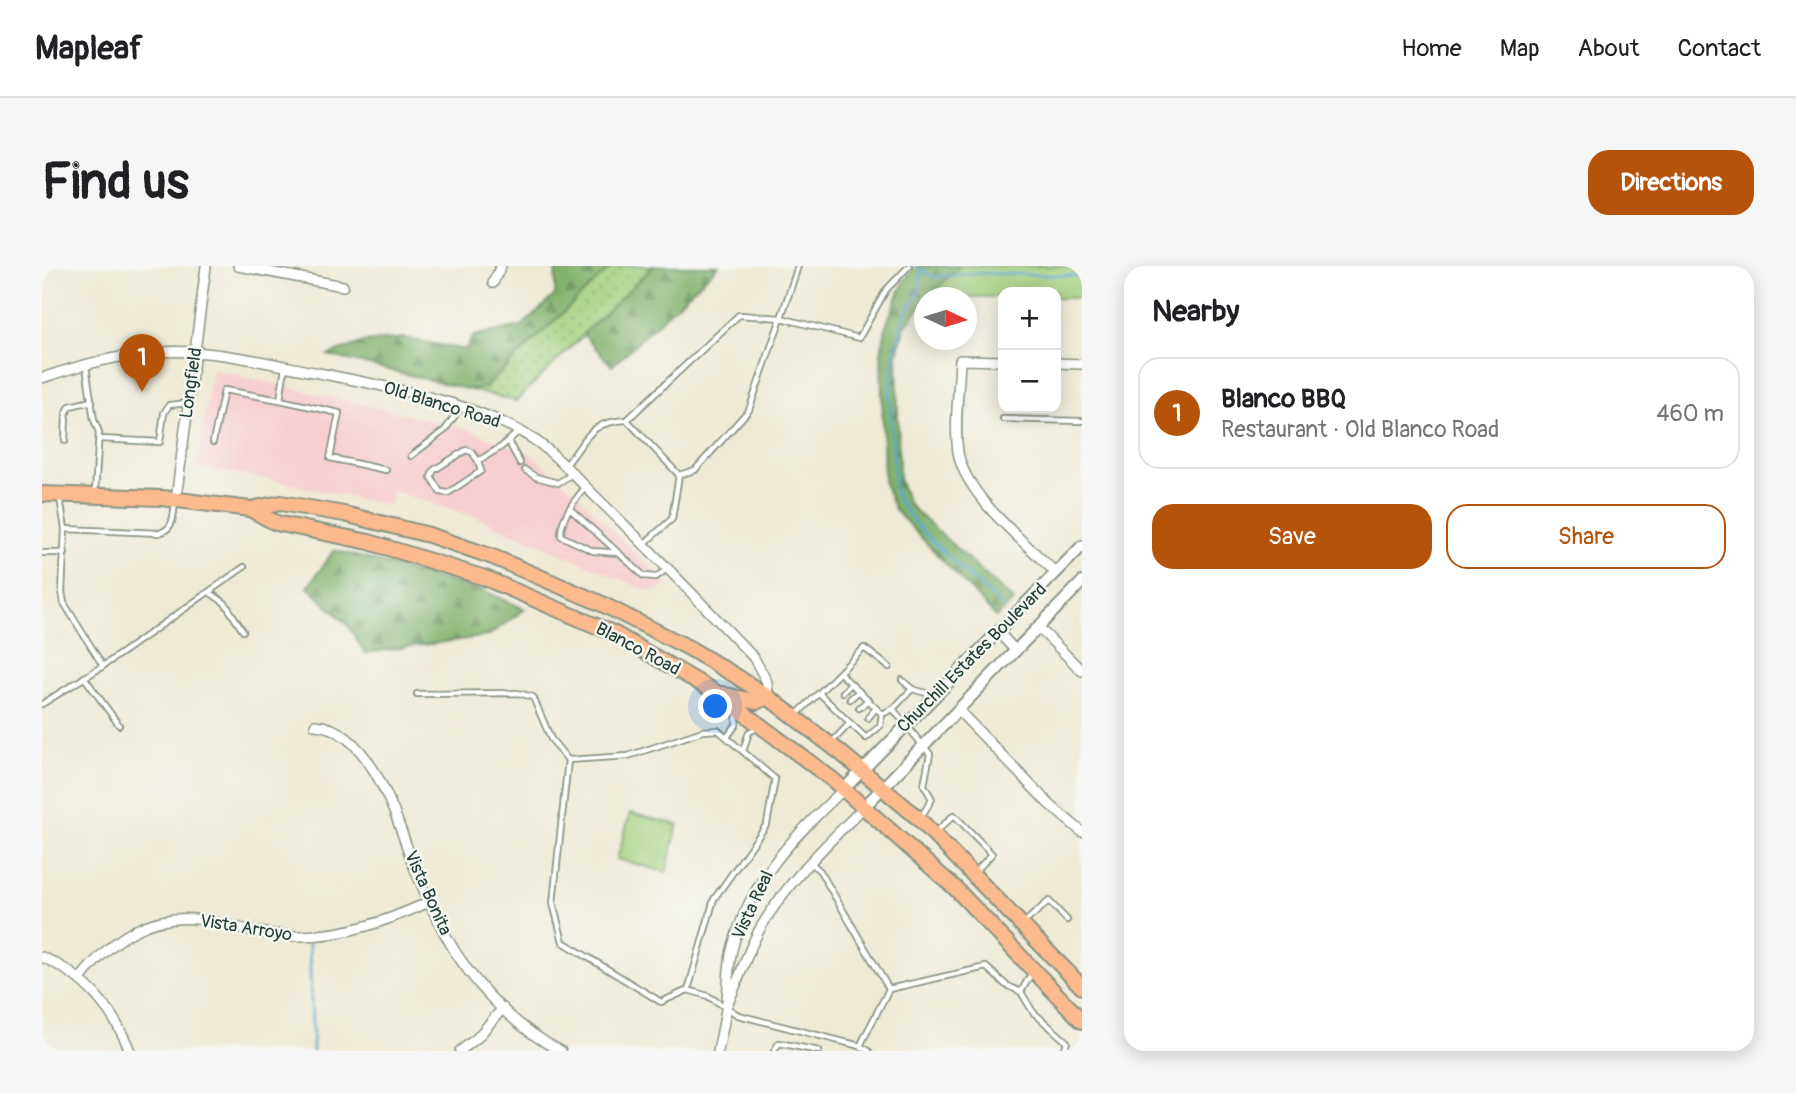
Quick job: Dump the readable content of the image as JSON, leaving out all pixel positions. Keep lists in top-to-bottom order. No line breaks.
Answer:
{"streets":{"main road":["Blanco Road"],"street":["Longfield","Old Blanco Road","Churchill Estates Boulevard","Vista Bonita","Vista Real","Vista Arroyo"]},"crossings":[["Longfield","Old Blanco Road"],["Longfield","Blanco Road"],["Old Blanco Road","Blanco Road"],["Blanco Road","Churchill Estates Boulevard"],["Blanco Road","Vista Real"],["Churchill Estates Boulevard","Vista Real"],["Vista Bonita","Vista Arroyo"]],"north":"right","page":{"header":"Mapleaf","nav":["Home","Map","About","Contact"],"buttons":["Directions",["Save","Share"]],"title":"Find us","heading":"Nearby","map_buttons":["+","−"],"pins":"1","list":[{"mark":"1","name":"Blanco BBQ","note":"Restaurant · Old Blanco Road","value":"460 m"}]}}
